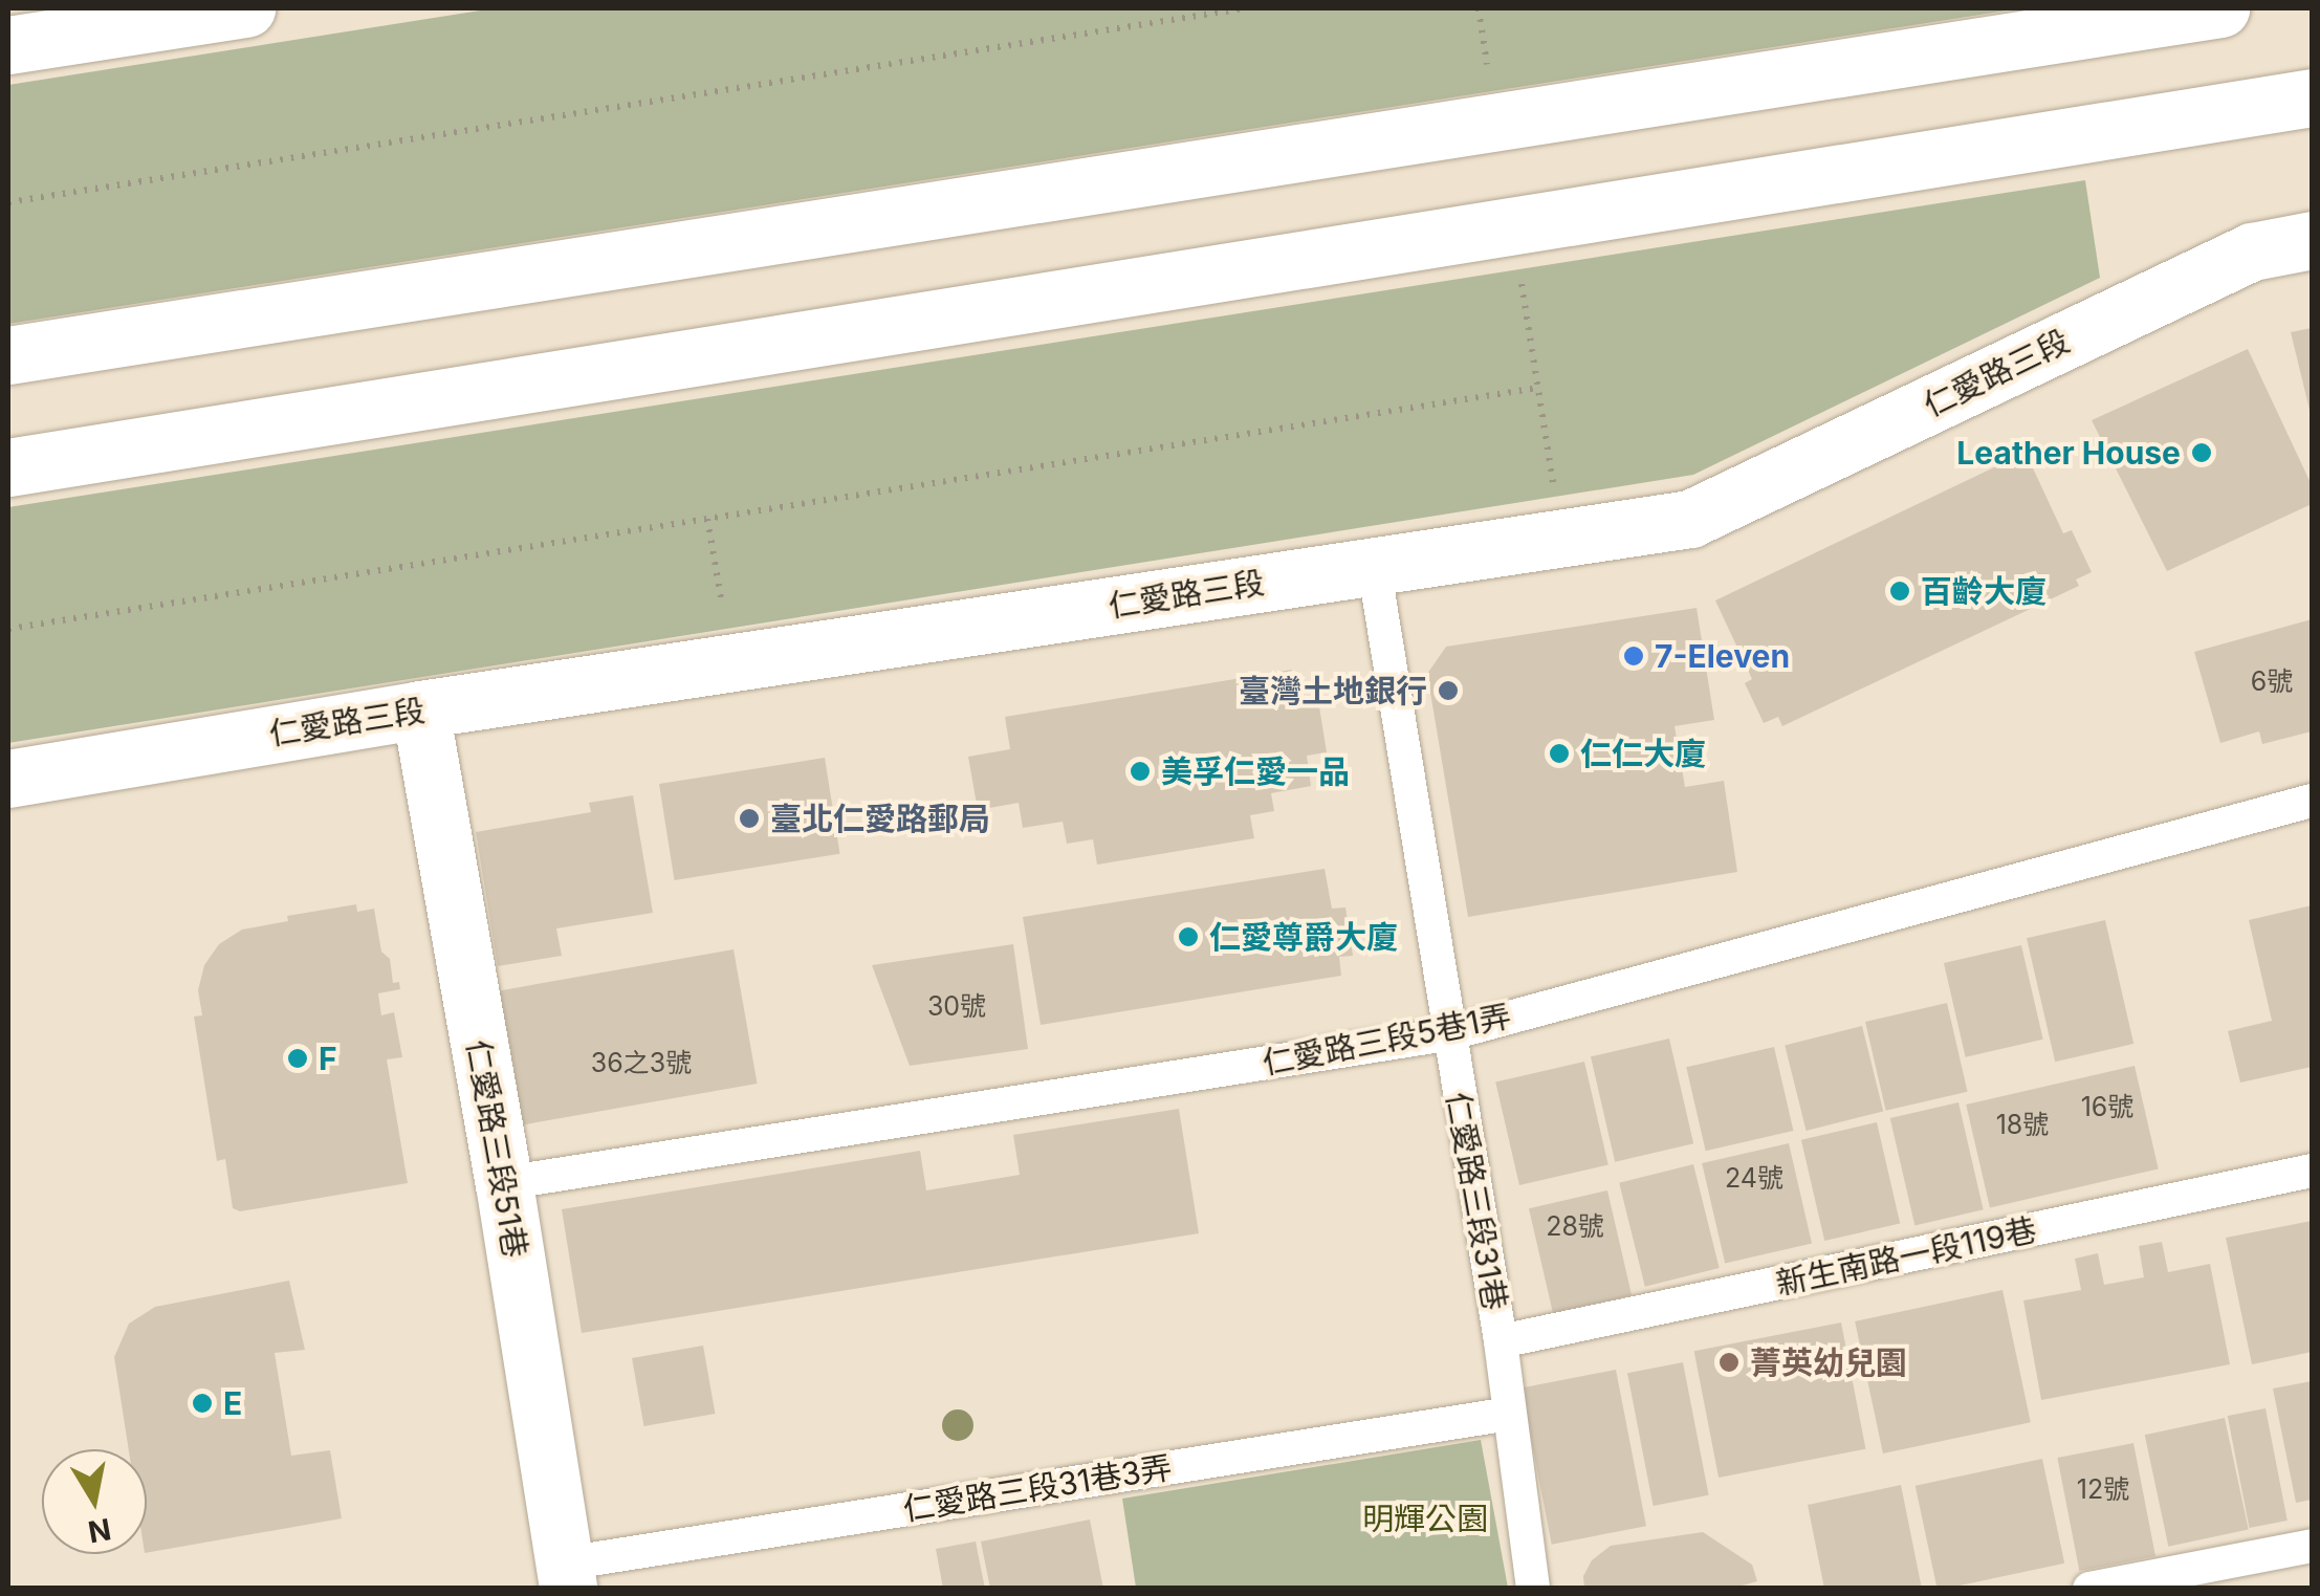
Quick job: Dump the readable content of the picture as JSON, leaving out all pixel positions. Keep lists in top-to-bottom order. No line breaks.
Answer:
{"streets":{"main road":["仁愛路三段","仁愛路三段51巷"],"lane":["仁愛路三段5巷1弄","仁愛路三段31巷","新生南路一段119巷","仁愛路三段31巷3弄"]},"crossings":[["仁愛路三段","仁愛路三段51巷"],["仁愛路三段","仁愛路三段31巷"],["仁愛路三段5巷1弄","仁愛路三段51巷"],["仁愛路三段5巷1弄","仁愛路三段31巷"],["仁愛路三段51巷","仁愛路三段31巷3弄"],["仁愛路三段31巷","新生南路一段119巷"],["仁愛路三段31巷","仁愛路三段31巷3弄"]],"parks":["明輝公園"],"places":["Leather House","百齡大廈","7-Eleven","臺灣土地銀行","仁仁大廈","美孚仁愛一品","臺北仁愛路郵局","仁愛尊爵大廈","F","菁英幼兒園","E"],"house_numbers":["6號","30號","36之3號","16號","18號","24號","28號","12號"],"north":"bottom"}
